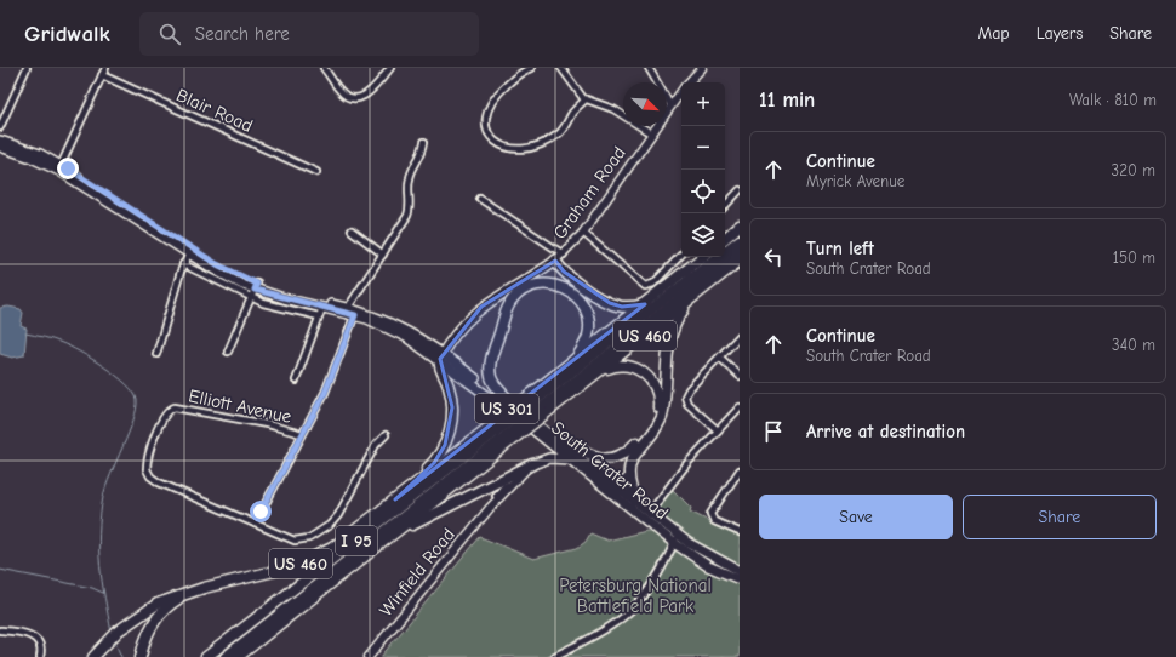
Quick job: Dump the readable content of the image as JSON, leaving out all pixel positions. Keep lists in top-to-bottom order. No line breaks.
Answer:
{"streets":{"highway":["US 460","I 95"],"main road":["Graham Road","US 301","South Crater Road","Winfield Road"],"street":["Blair Road","Elliott Avenue"]},"crossings":[["Graham Road","South Crater Road"],["US 460","I 95"]],"parks":["Petersburg National Battlefield Park"],"north":"bottom right","page":{"header":"Gridwalk","search":"Search here","nav":["Map","Layers","Share"],"heading":["11 min","Walk · 810 m"],"map_buttons":["+","−"],"list":[["Continue","Myrick Avenue","320 m"],["Turn left","South Crater Road","150 m"],["Continue","South Crater Road","340 m"],"Arrive at destination"],"buttons":["Save","Share"]}}
